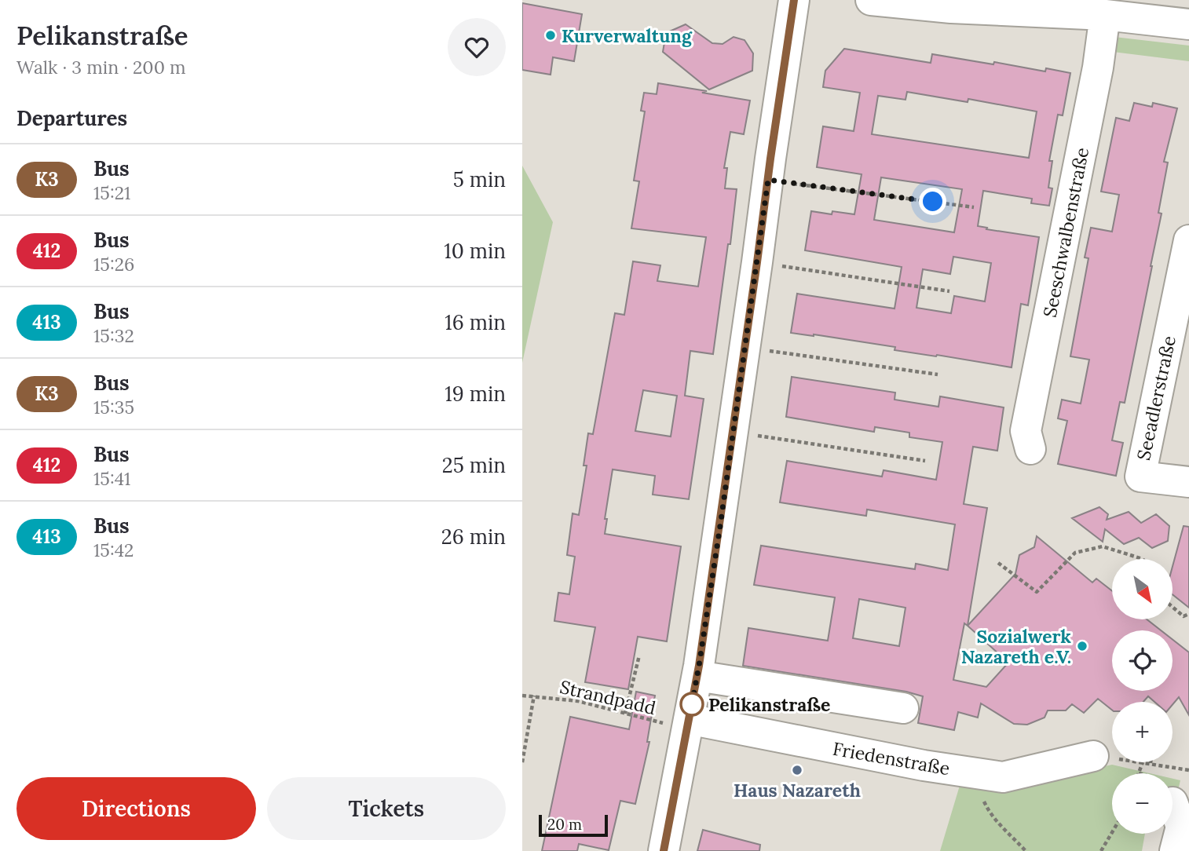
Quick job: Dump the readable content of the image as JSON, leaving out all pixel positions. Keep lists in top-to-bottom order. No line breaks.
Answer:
{"streets":{"street":["Seeschwalbenstraße","Seeadlerstraße","Friedenstraße"],"path":["Strandpadd"]},"crossings":[["Strandpadd","Friedenstraße"]],"places":["Kurverwaltung","Sozialwerk Nazareth e.V.","Pelikanstraße","Haus Nazareth"],"lines":["bus line K3"],"scale_bar":"20 m","north":"bottom right","page":{"heading":[["Pelikanstraße","Walk · 3 min · 200 m"],"Departures"],"list":[{"mark":"K3","name":"Bus","note":"15:21","value":"5 min"},{"mark":"412","name":"Bus","note":"15:26","value":"10 min"},{"mark":"413","name":"Bus","note":"15:32","value":"16 min"},{"mark":"K3","name":"Bus","note":"15:35","value":"19 min"},{"mark":"412","name":"Bus","note":"15:41","value":"25 min"},{"mark":"413","name":"Bus","note":"15:42","value":"26 min"}],"map_buttons":["+","−"],"buttons":["Directions","Tickets"],"scale":"20 m"}}
